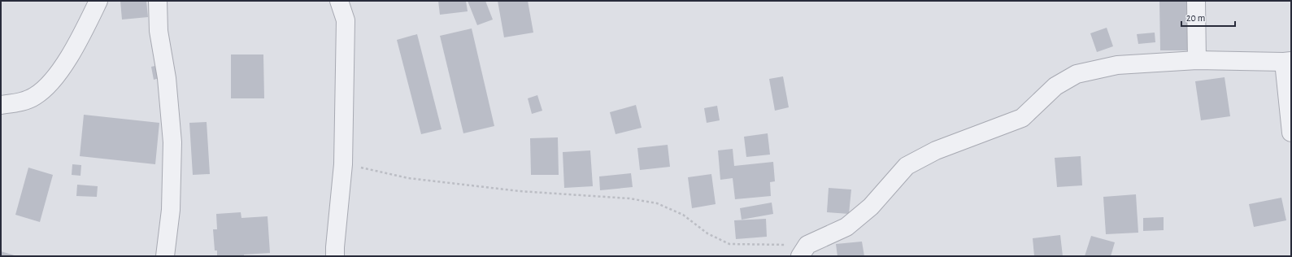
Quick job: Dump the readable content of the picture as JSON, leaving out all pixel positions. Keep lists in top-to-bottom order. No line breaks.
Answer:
{"scale_bar":"20 m"}
